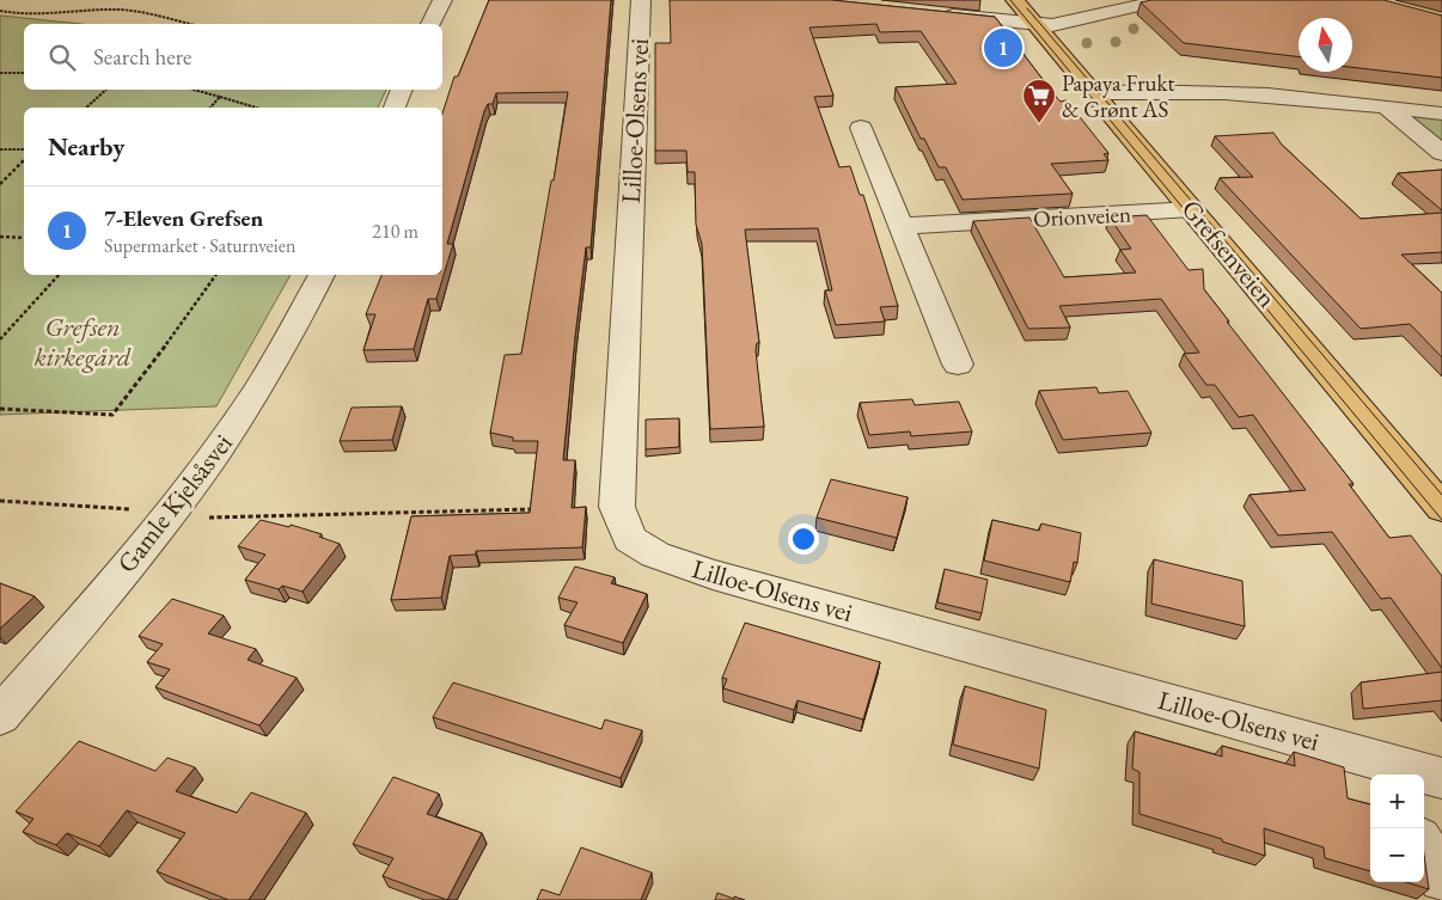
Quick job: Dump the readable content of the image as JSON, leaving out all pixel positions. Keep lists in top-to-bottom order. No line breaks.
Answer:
{"streets":{"main road":["Grefsenveien"],"street":["Lilloe-Olsens vei","Orionveien","Gamle Kjelsåsvei"]},"crossings":[["Orionveien","Grefsenveien"]],"parks":["Grefsen kirkegård"],"places":{"supermarket":["Papaya Frukt & Grønt AS"]},"north":"top","page":{"search":"Search here","pins":"1","heading":"Nearby","list":[{"mark":"1","name":"7-Eleven Grefsen","note":"Supermarket · Saturnveien","value":"210 m"}],"map_buttons":["+","−"]}}
